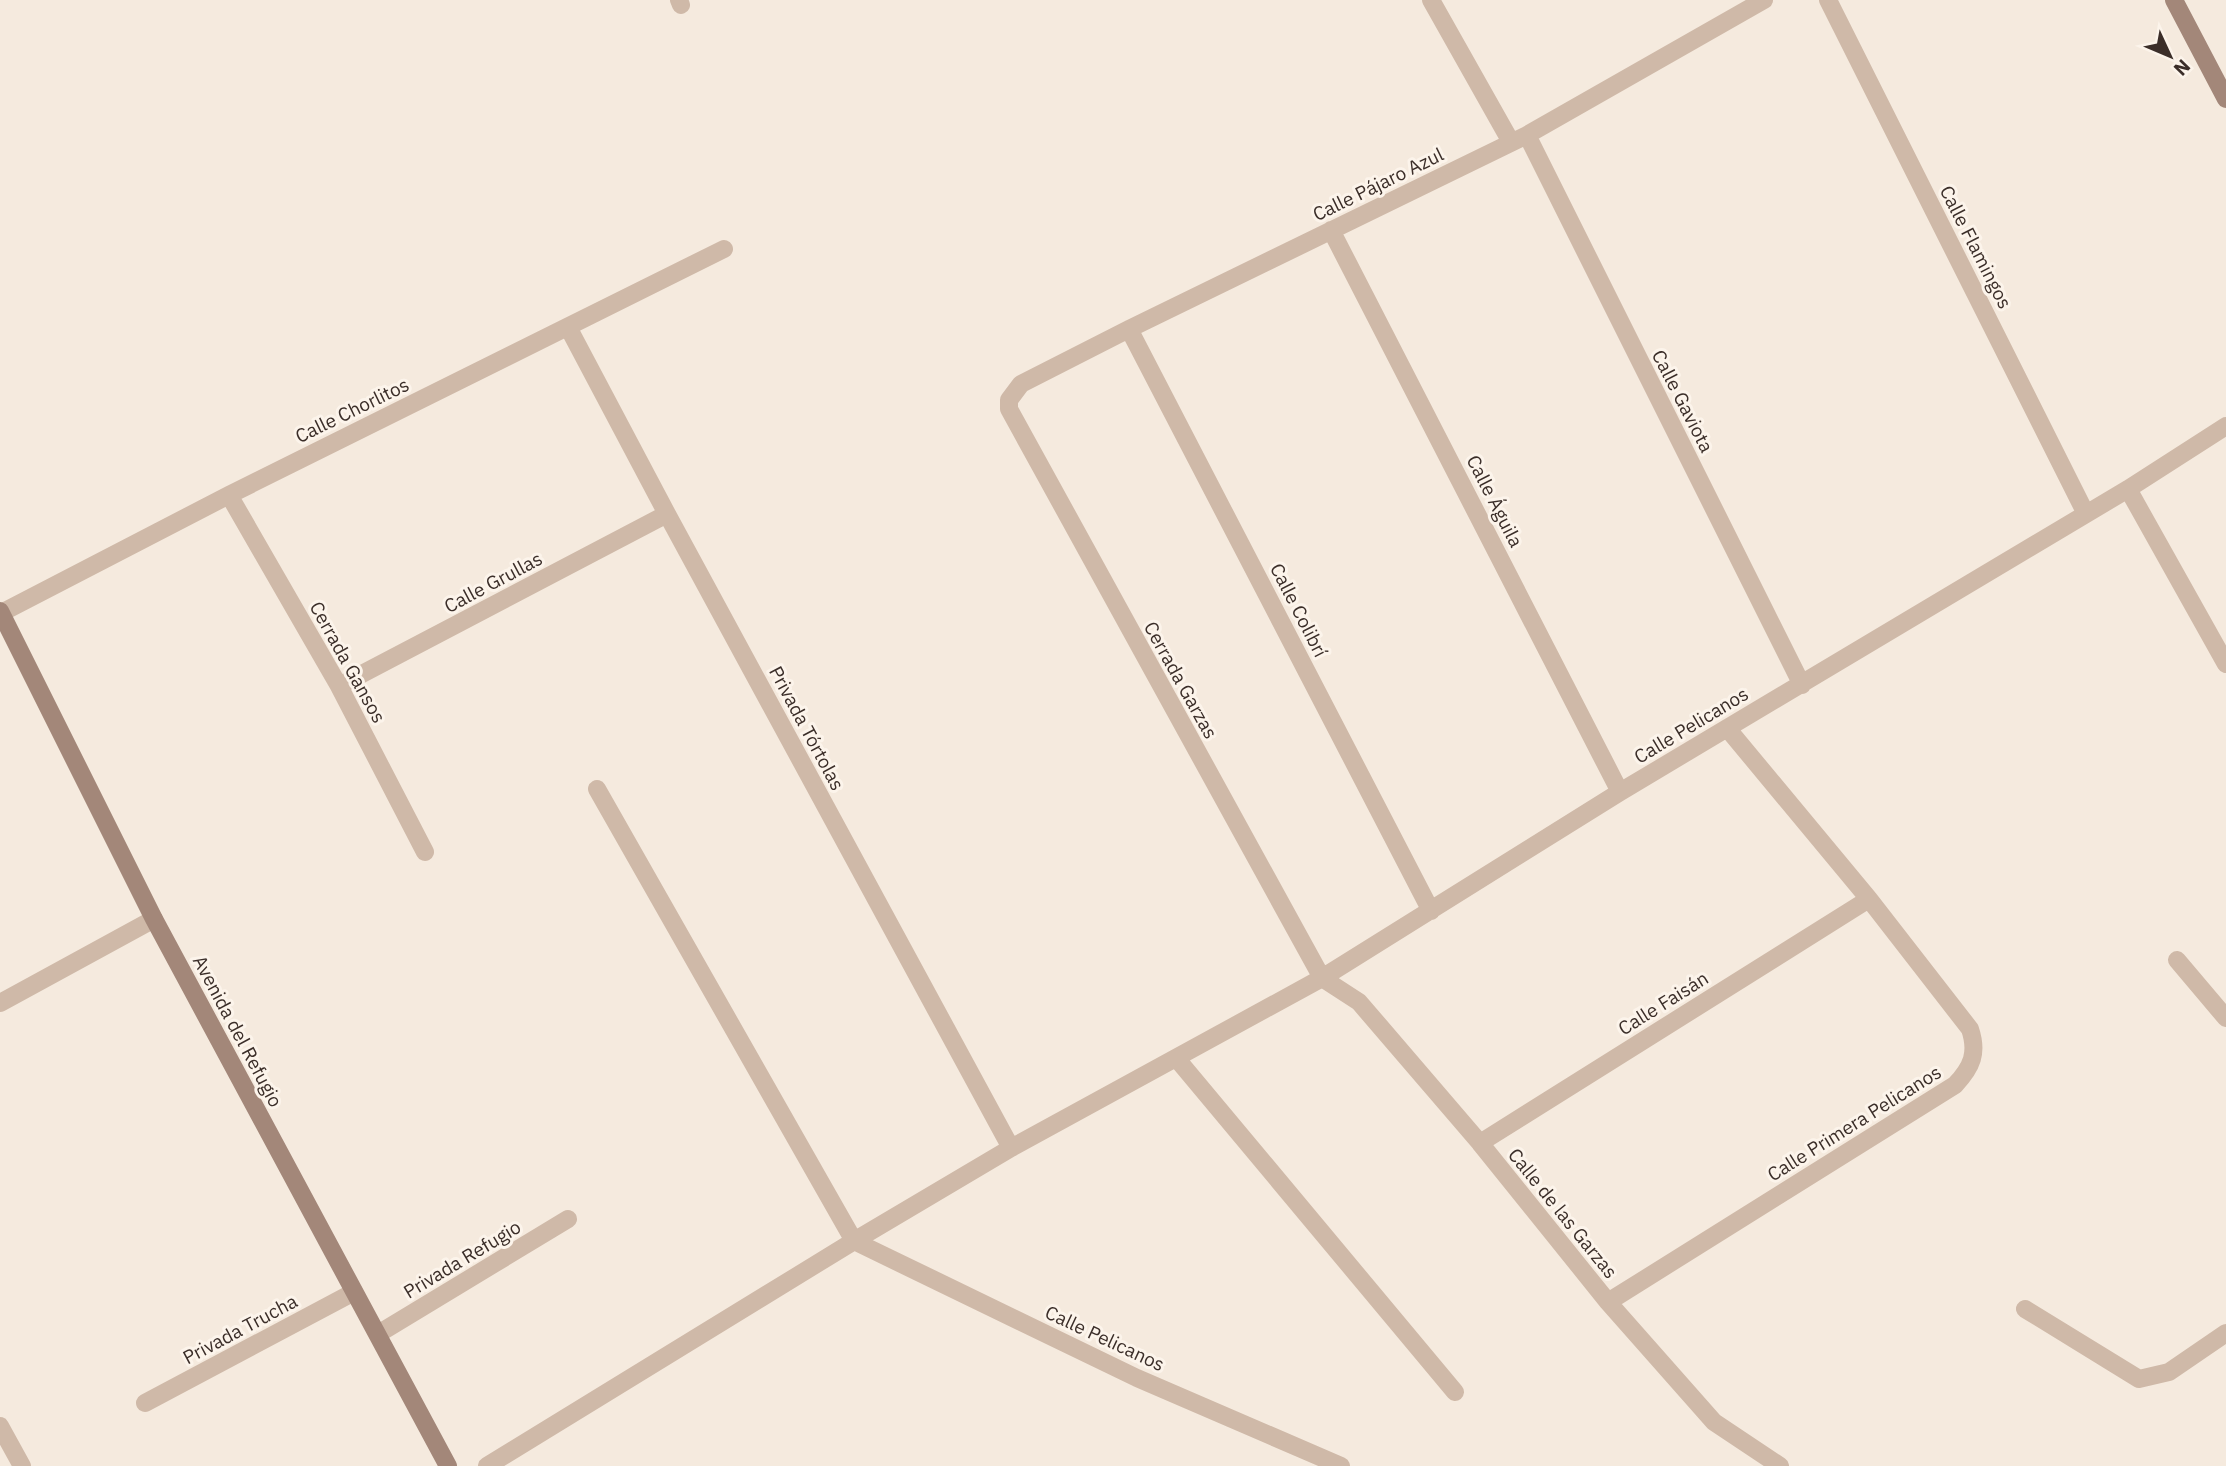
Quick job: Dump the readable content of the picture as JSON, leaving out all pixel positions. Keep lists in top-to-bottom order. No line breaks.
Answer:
{"streets":{"main road":["Avenida del Refugio"],"street":["Calle Pájaro Azul","Calle Flamingos","Calle Gaviota","Calle Chorlitos","Calle Águila","Calle Grullas","Calle Colibrí","Cerrada Gansos","Cerrada Garzas","Calle Pelicanos","Privada Tórtolas","Calle Faisán","Calle Primera Pelicanos","Calle de las Garzas","Privada Refugio","Privada Trucha"]},"crossings":[["Calle Pájaro Azul","Calle Gaviota"],["Calle Pájaro Azul","Calle Águila"],["Calle Pájaro Azul","Calle Colibrí"],["Calle Pájaro Azul","Cerrada Garzas"],["Calle Flamingos","Calle Pelicanos"],["Calle Gaviota","Calle Pelicanos"],["Calle Chorlitos","Cerrada Gansos"],["Calle Chorlitos","Privada Tórtolas"],["Calle Chorlitos","Avenida del Refugio"],["Calle Águila","Calle Pelicanos"],["Calle Grullas","Cerrada Gansos"],["Calle Grullas","Privada Tórtolas"],["Calle Colibrí","Calle Pelicanos"],["Cerrada Garzas","Calle Pelicanos"],["Cerrada Garzas","Calle de las Garzas"],["Calle Pelicanos","Privada Tórtolas"],["Calle Pelicanos","Calle Primera Pelicanos"],["Calle Pelicanos","Calle de las Garzas"],["Calle Faisán","Calle Primera Pelicanos"],["Calle Faisán","Calle de las Garzas"],["Avenida del Refugio","Privada Refugio"],["Avenida del Refugio","Privada Trucha"],["Calle Primera Pelicanos","Calle de las Garzas"]],"north":"bottom right"}
